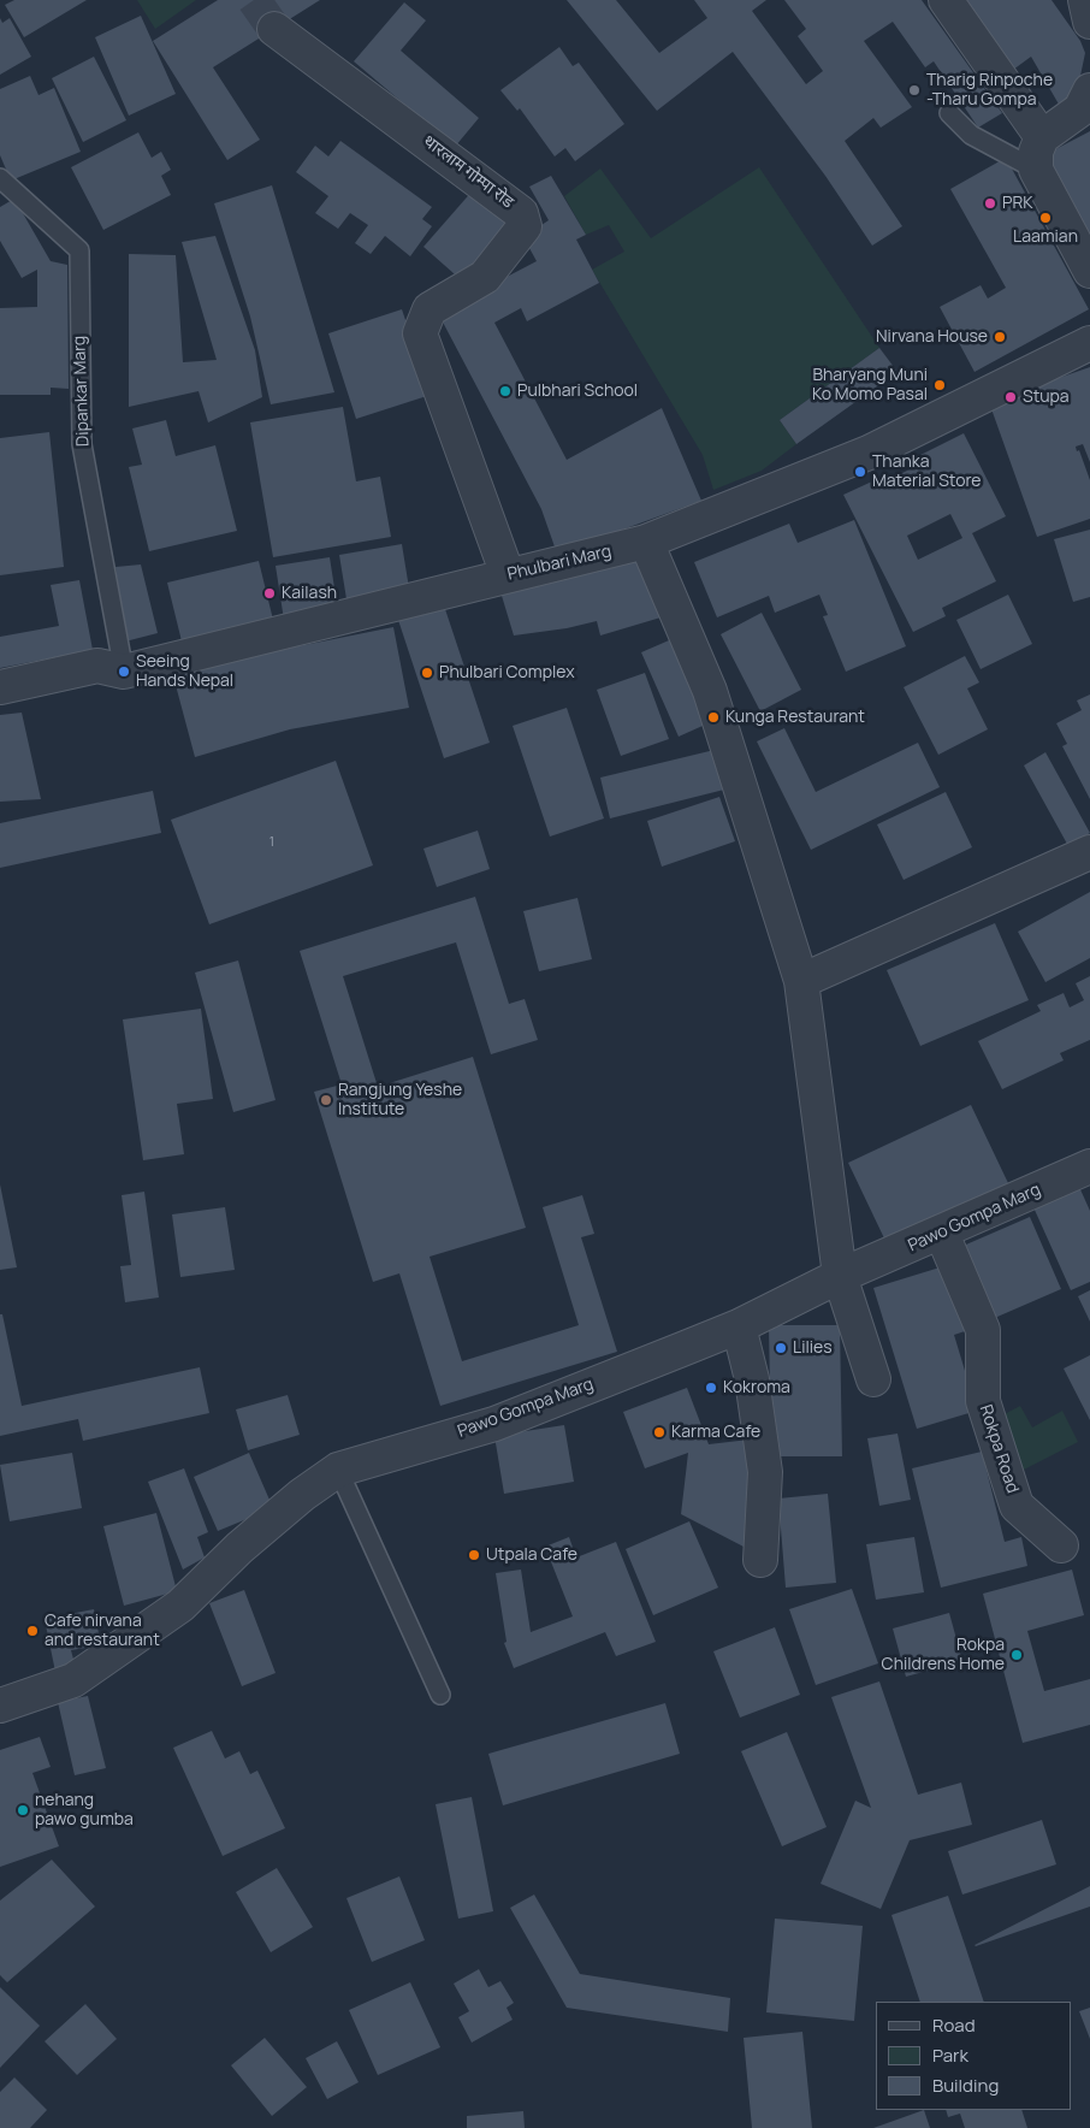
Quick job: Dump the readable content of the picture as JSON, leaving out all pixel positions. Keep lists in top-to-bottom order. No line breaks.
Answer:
{"streets":{"street":["थारलाम गोम्पा रोड","Phulbari Marg","Pawo Gompa Marg","Rokpa Road"],"lane":["Dipankar Marg"]},"crossings":[["थारलाम गोम्पा रोड","Phulbari Marg"],["Dipankar Marg","Phulbari Marg"],["Pawo Gompa Marg","Rokpa Road"]],"places":["Tharig Rinpoche -Tharu Gompa","PRK","Laamian","Nirvana House","Bharyang Muni Ko Momo Pasal","Pulbhari School","Stupa","Thanka Material Store","Kailash","Seeing Hands Nepal","Phulbari Complex","Kunga Restaurant","Rangjung Yeshe Institute","Lilies","Kokroma","Karma Cafe","Utpala Cafe","Cafe nirvana and restaurant","Rokpa Childrens Home","nehang pawo gumba"],"house_numbers":["1"],"legend":["Road","Park","Building"]}
